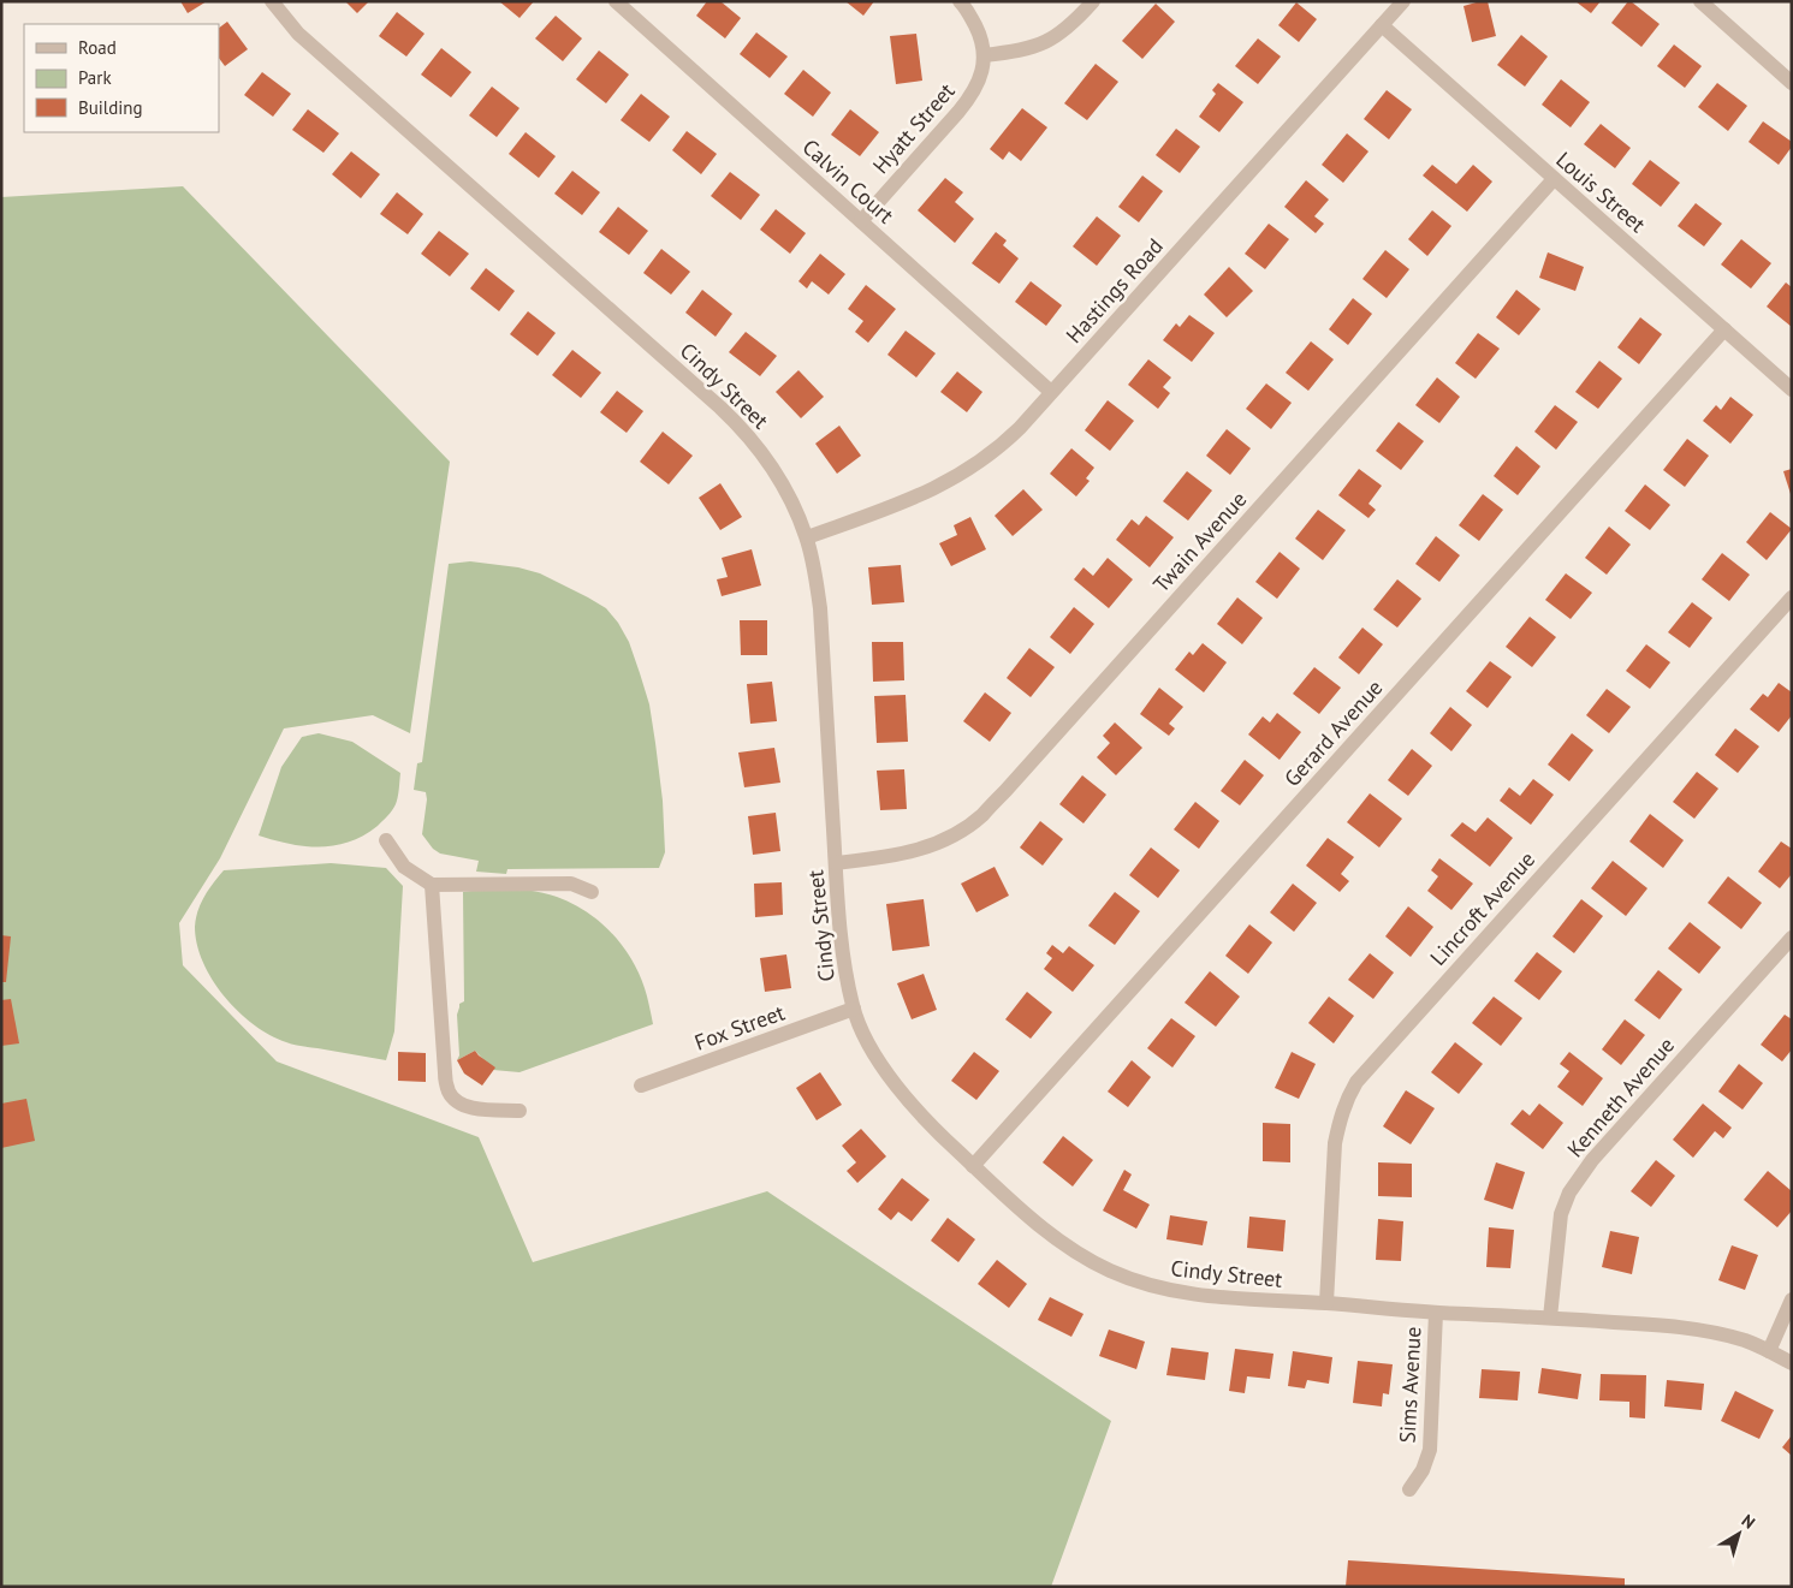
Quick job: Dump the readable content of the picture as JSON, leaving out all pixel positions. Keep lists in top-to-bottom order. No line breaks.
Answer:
{"streets":{"street":["Hyatt Street","Calvin Court","Louis Street","Hastings Road","Cindy Street","Twain Avenue","Gerard Avenue","Lincroft Avenue","Fox Street","Kenneth Avenue","Sims Avenue"]},"crossings":[["Hyatt Street","Calvin Court"],["Calvin Court","Hastings Road"],["Louis Street","Hastings Road"],["Louis Street","Twain Avenue"],["Louis Street","Gerard Avenue"],["Hastings Road","Cindy Street"],["Cindy Street","Twain Avenue"],["Cindy Street","Gerard Avenue"],["Cindy Street","Lincroft Avenue"],["Cindy Street","Fox Street"],["Cindy Street","Kenneth Avenue"],["Cindy Street","Sims Avenue"]],"legend":["Road","Park","Building"],"north":"top right"}
